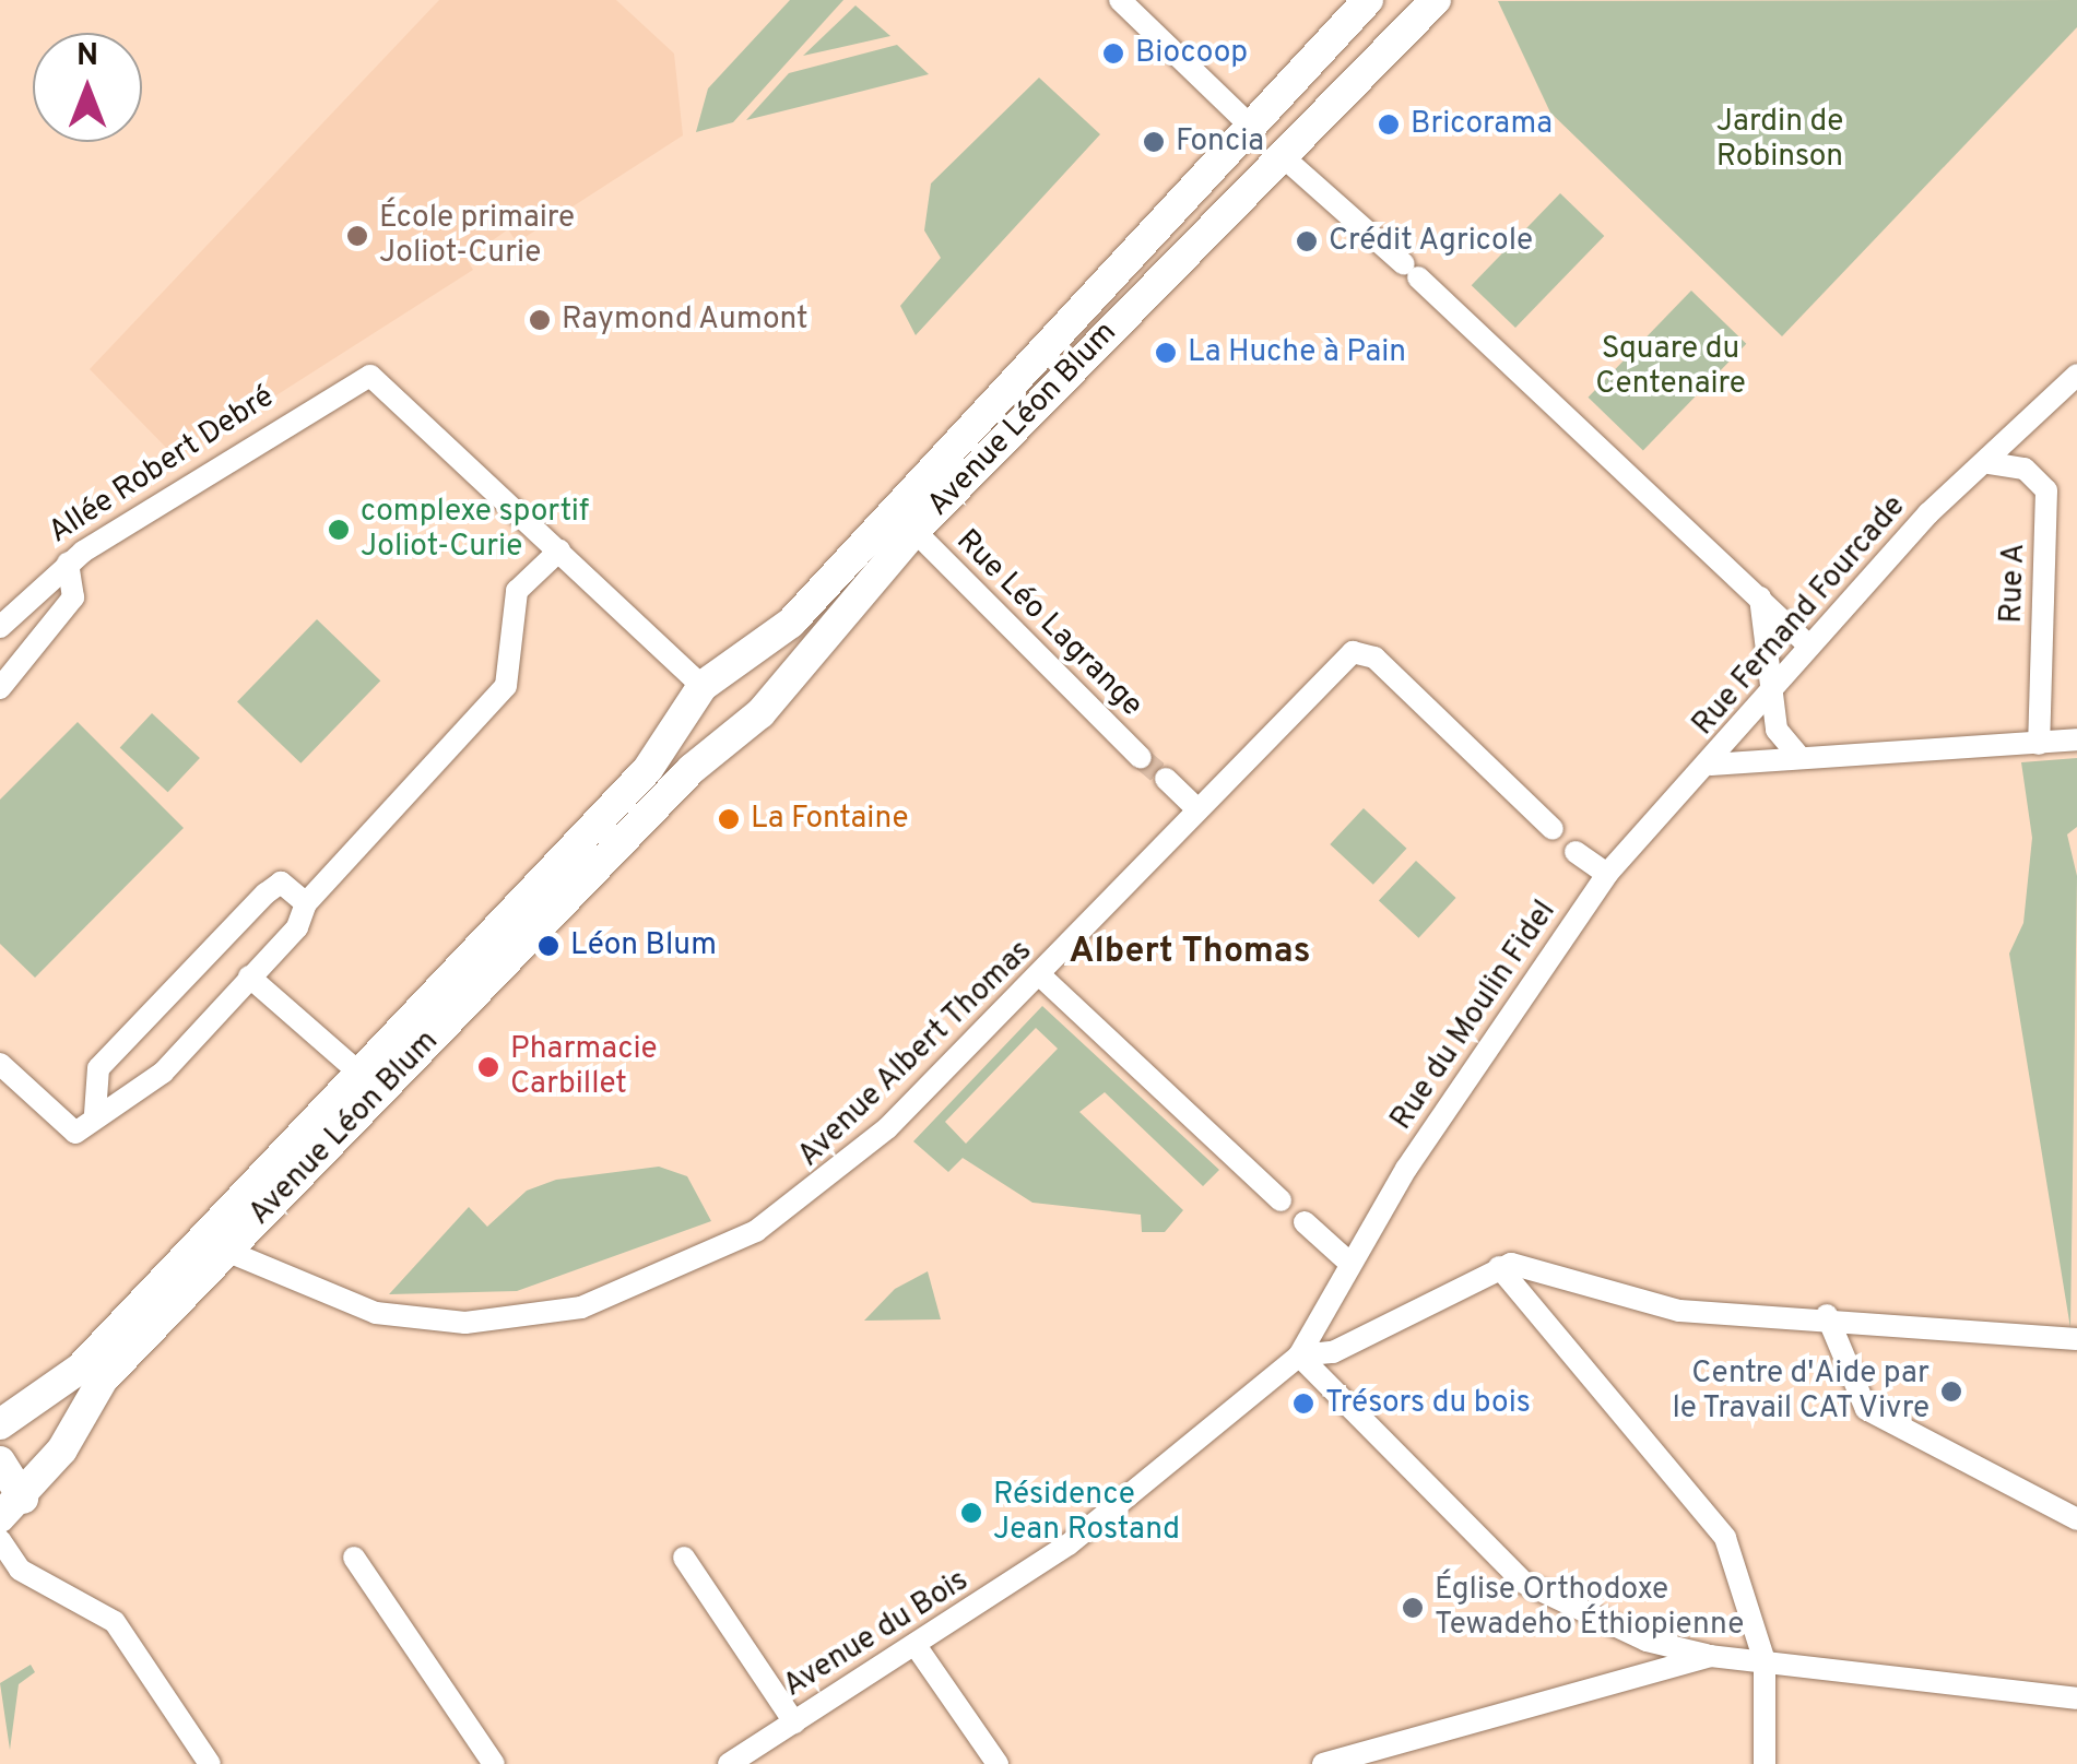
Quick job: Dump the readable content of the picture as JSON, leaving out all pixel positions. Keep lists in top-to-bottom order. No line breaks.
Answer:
{"streets":{"main road":["Avenue Léon Blum"],"street":["Allée Robert Debré","Rue A","Rue Fernand Fourcade","Rue Léo Lagrange","Rue du Moulin Fidel","Avenue Albert Thomas","Avenue du Bois"]},"crossings":[["Avenue Léon Blum","Rue Léo Lagrange"],["Avenue Léon Blum","Avenue Albert Thomas"],["Rue A","Rue Fernand Fourcade"],["Rue Fernand Fourcade","Rue du Moulin Fidel"],["Rue du Moulin Fidel","Avenue du Bois"]],"districts":["Albert Thomas"],"parks":["Jardin de Robinson","Square du Centenaire"],"places":["Biocoop","Bricorama","Foncia","École primaire Joliot-Curie","Crédit Agricole","Raymond Aumont","La Huche à Pain","complexe sportif Joliot-Curie","La Fontaine","Léon Blum","Pharmacie Carbillet","Centre d'Aide par le Travail CAT Vivre","Trésors du bois","Résidence Jean Rostand","Église Orthodoxe Tewadeho Éthiopienne"],"north":"top"}
